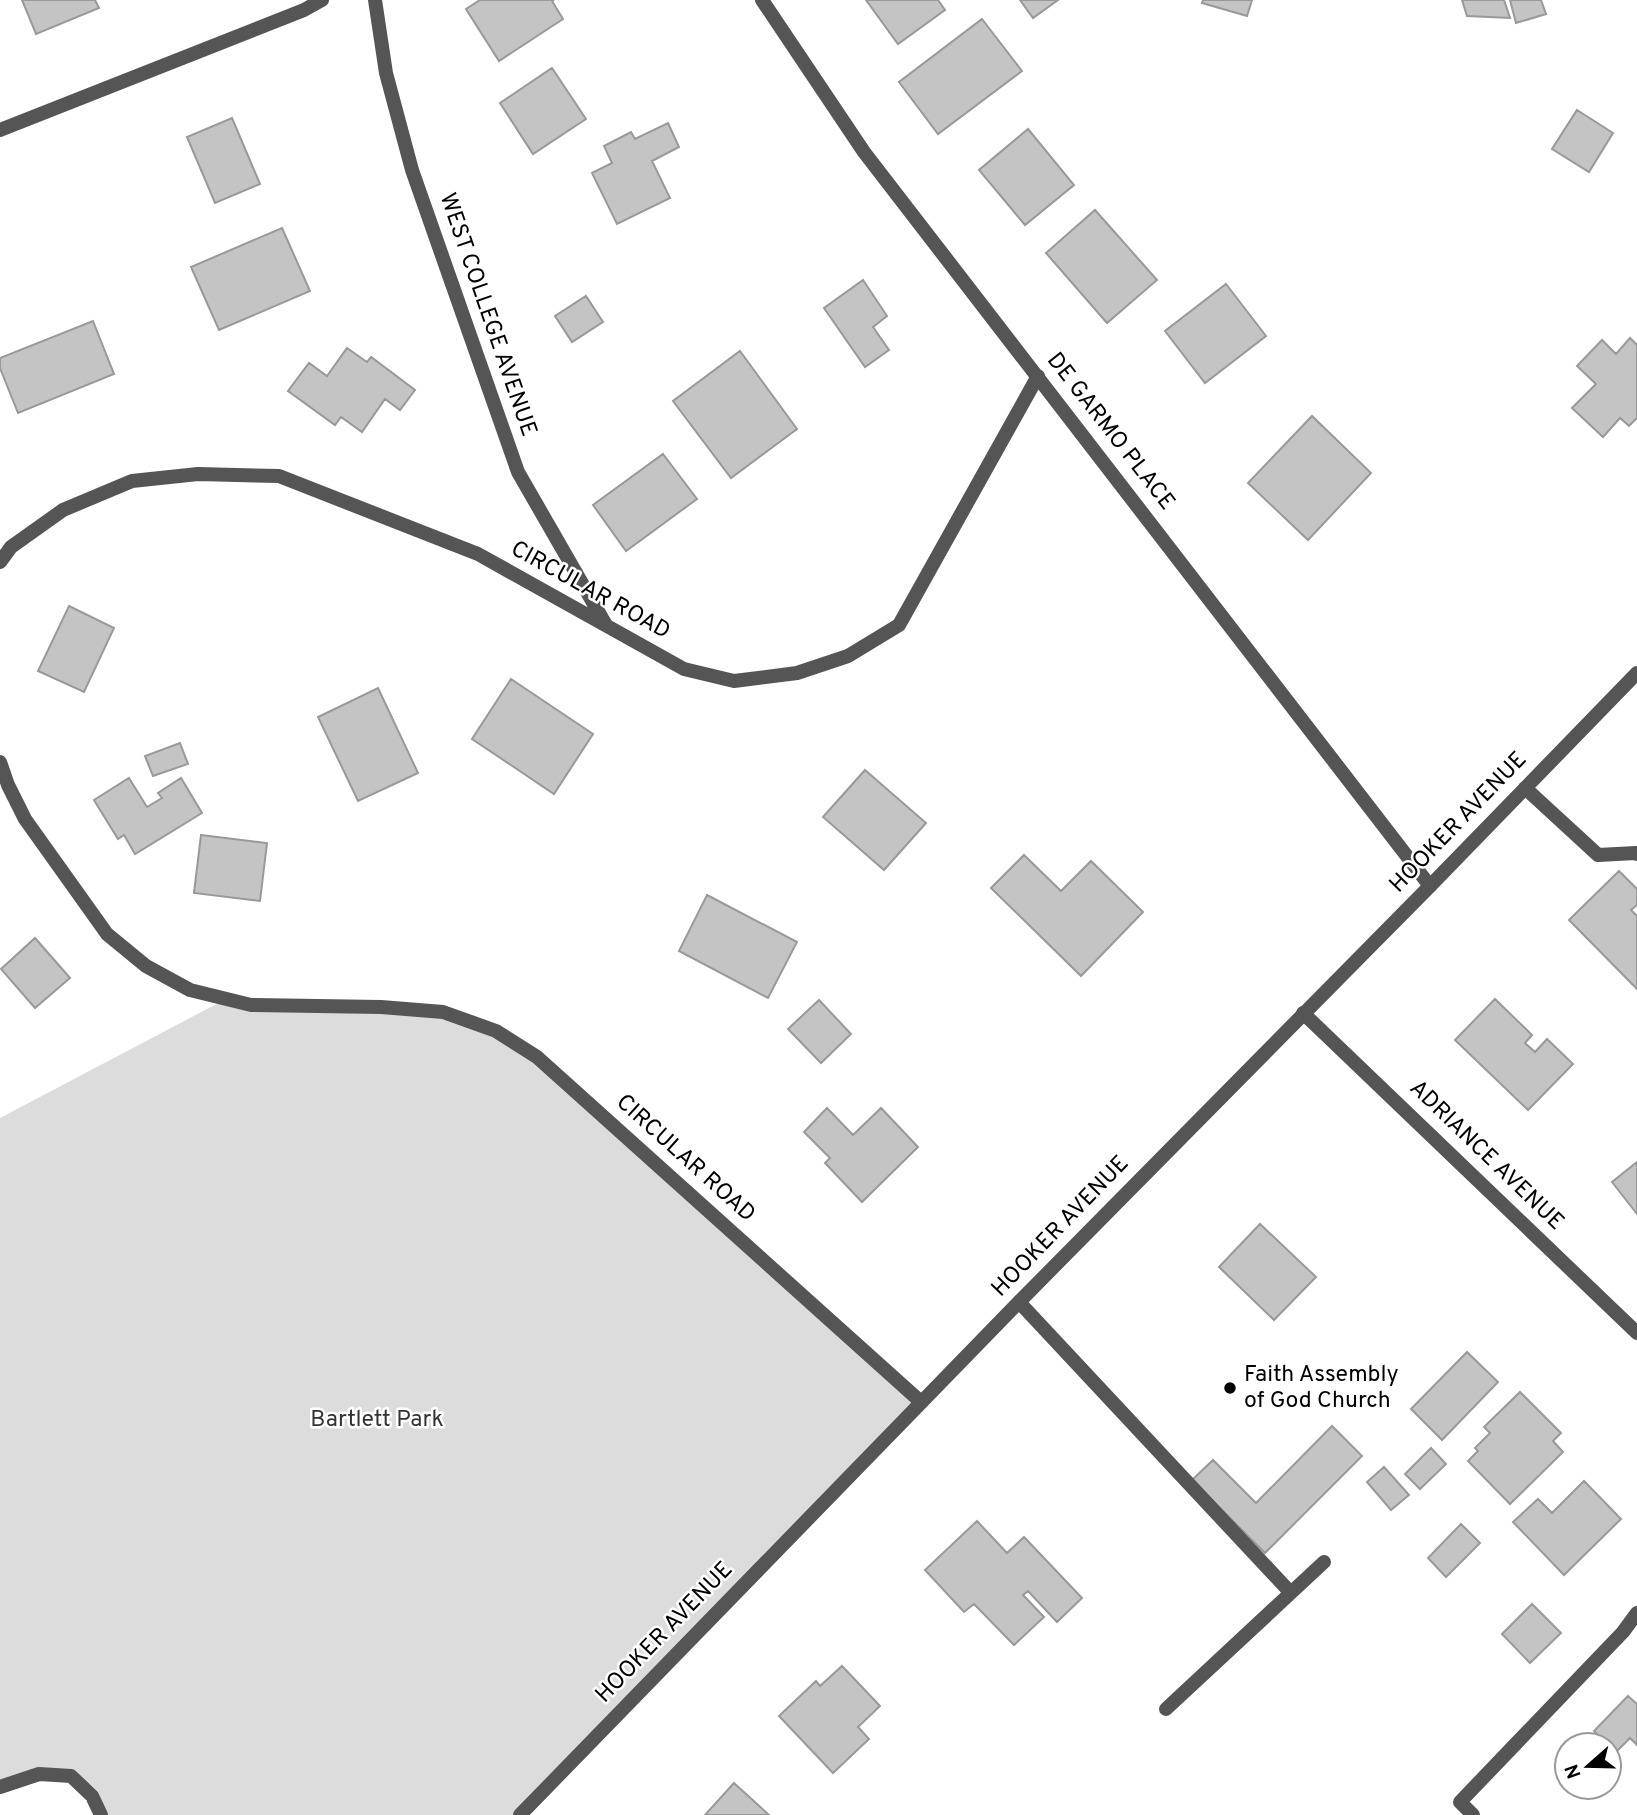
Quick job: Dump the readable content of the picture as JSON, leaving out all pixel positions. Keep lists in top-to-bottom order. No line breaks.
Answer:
{"streets":{"street":["WEST COLLEGE AVENUE","DE GARMO PLACE","CIRCULAR ROAD","HOOKER AVENUE","ADRIANCE AVENUE"]},"crossings":[["WEST COLLEGE AVENUE","CIRCULAR ROAD"],["DE GARMO PLACE","CIRCULAR ROAD"],["DE GARMO PLACE","HOOKER AVENUE"],["CIRCULAR ROAD","HOOKER AVENUE"],["HOOKER AVENUE","ADRIANCE AVENUE"]],"parks":["Bartlett Park"],"places":["Faith Assembly of God Church"],"north":"left"}
